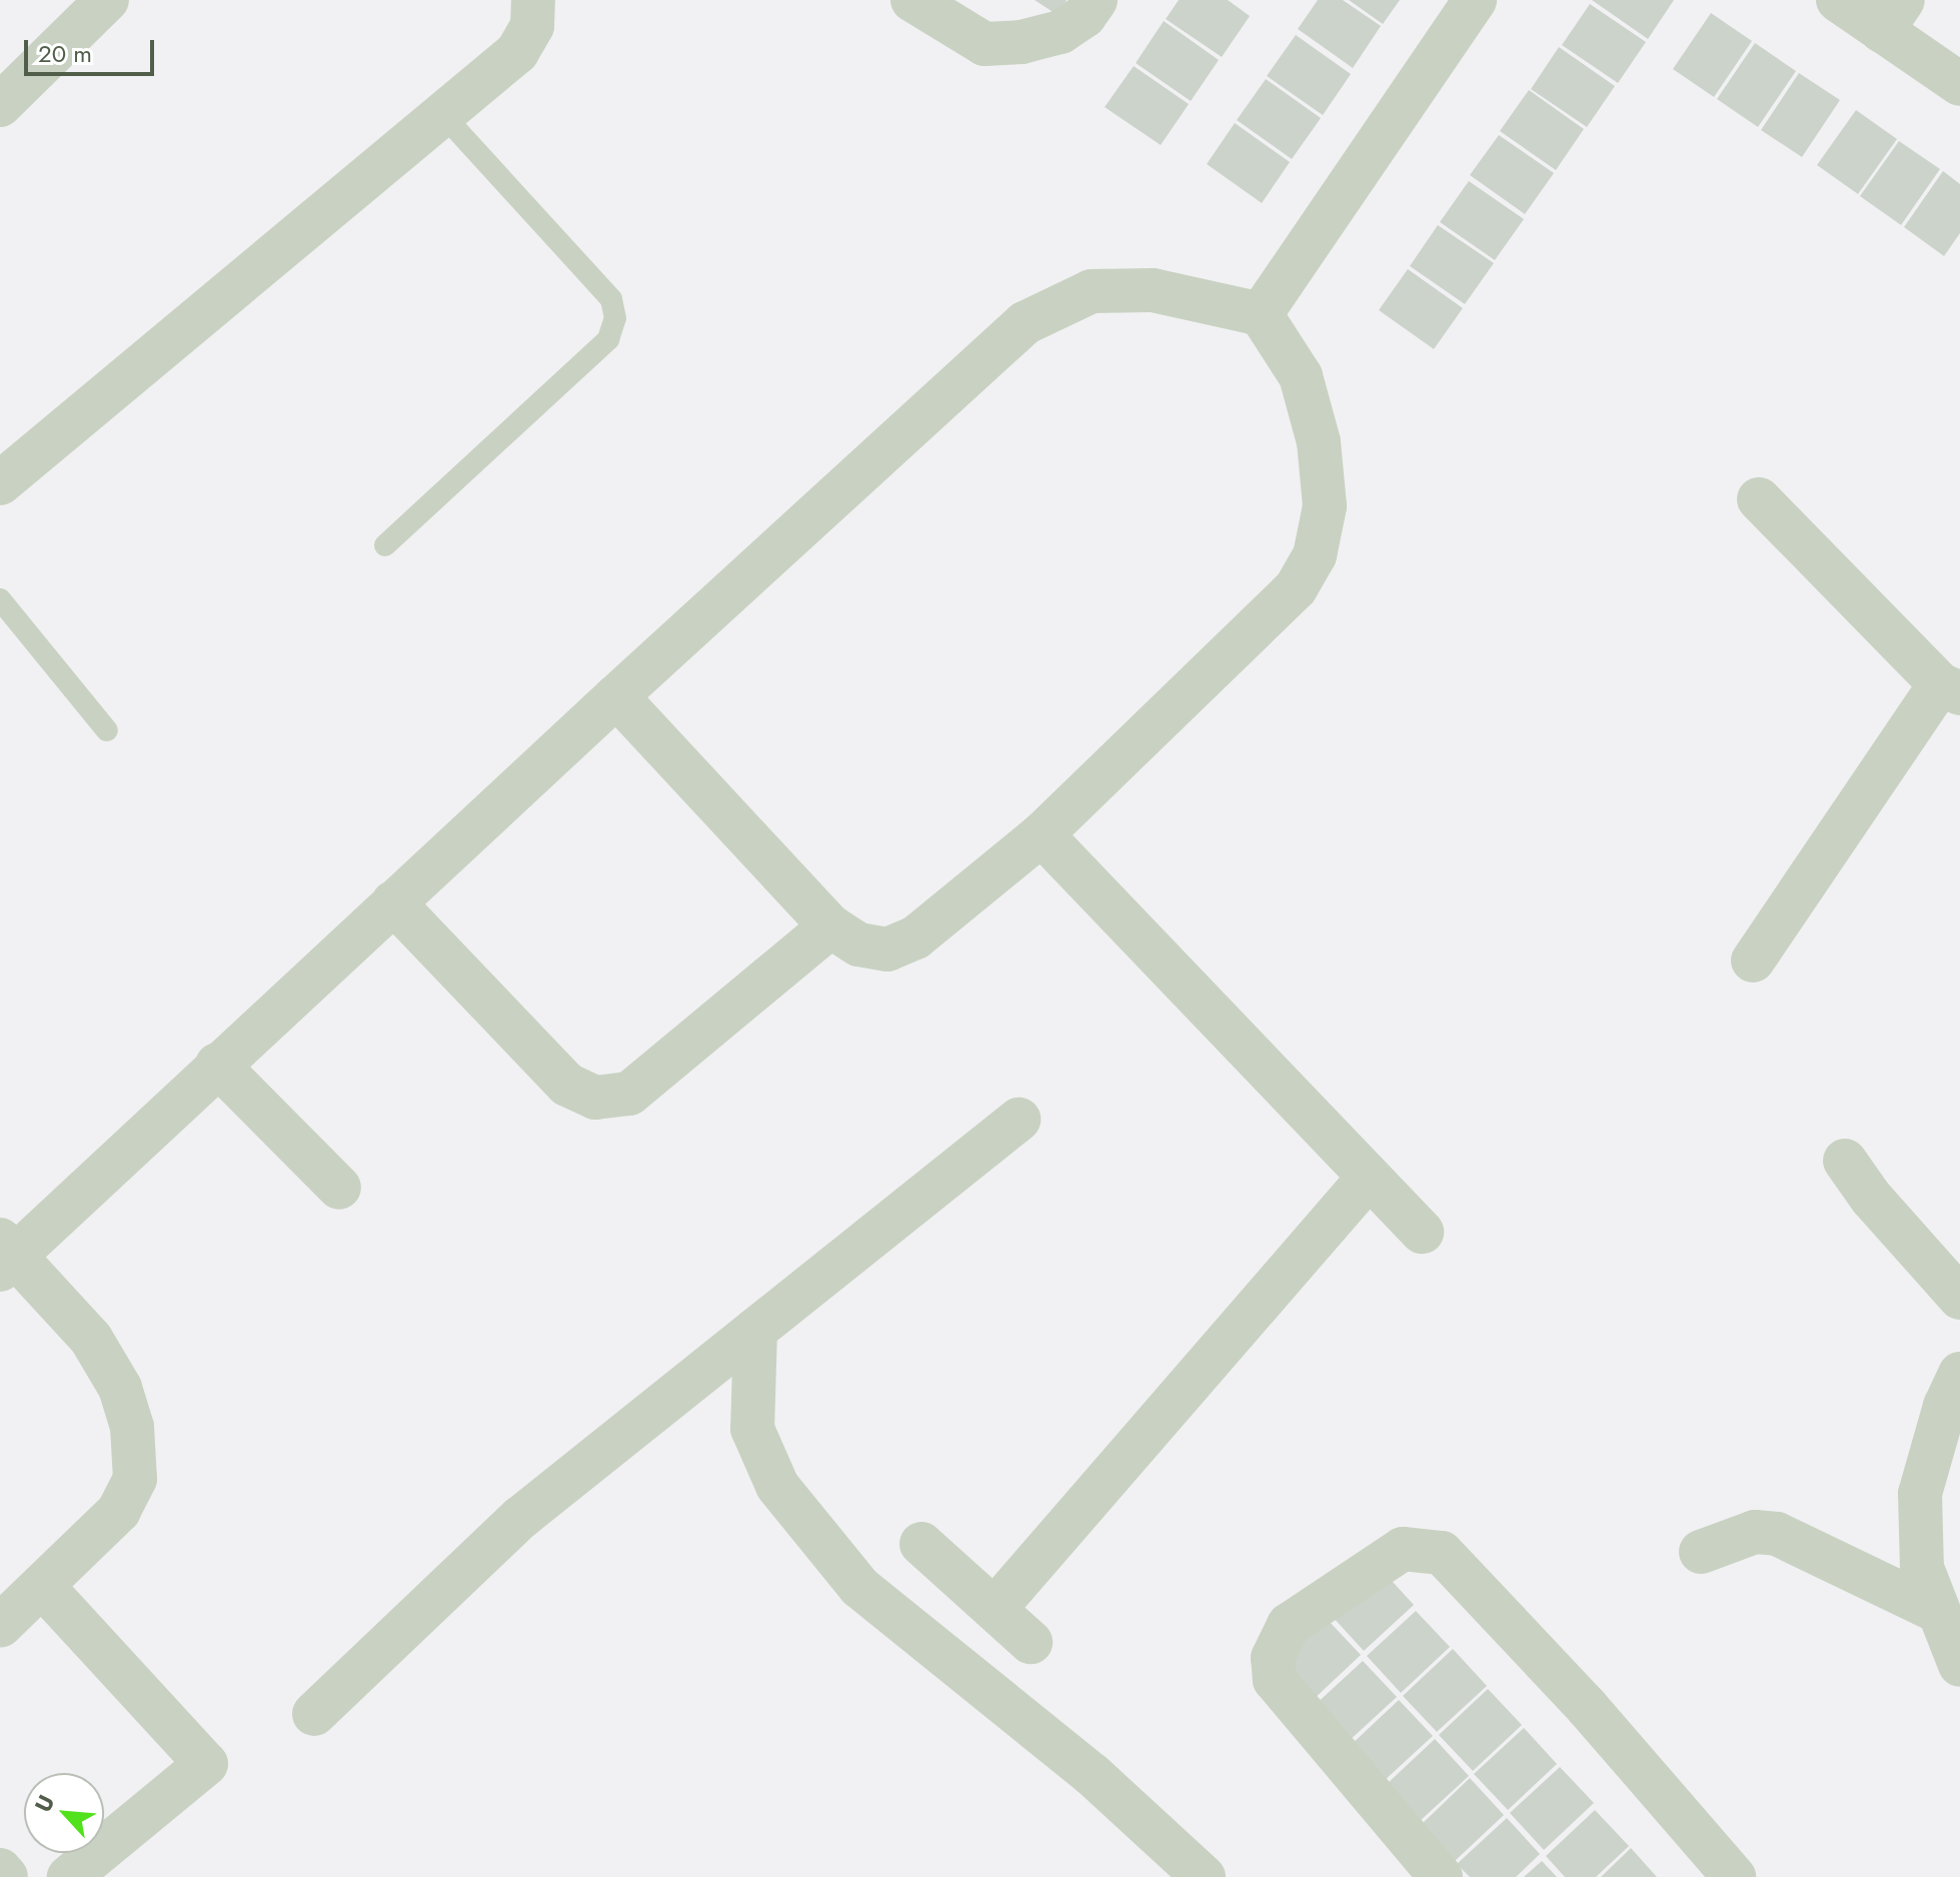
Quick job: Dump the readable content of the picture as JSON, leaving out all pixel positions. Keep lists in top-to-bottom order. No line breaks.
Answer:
{"scale_bar":"20 m","north":"top left"}
